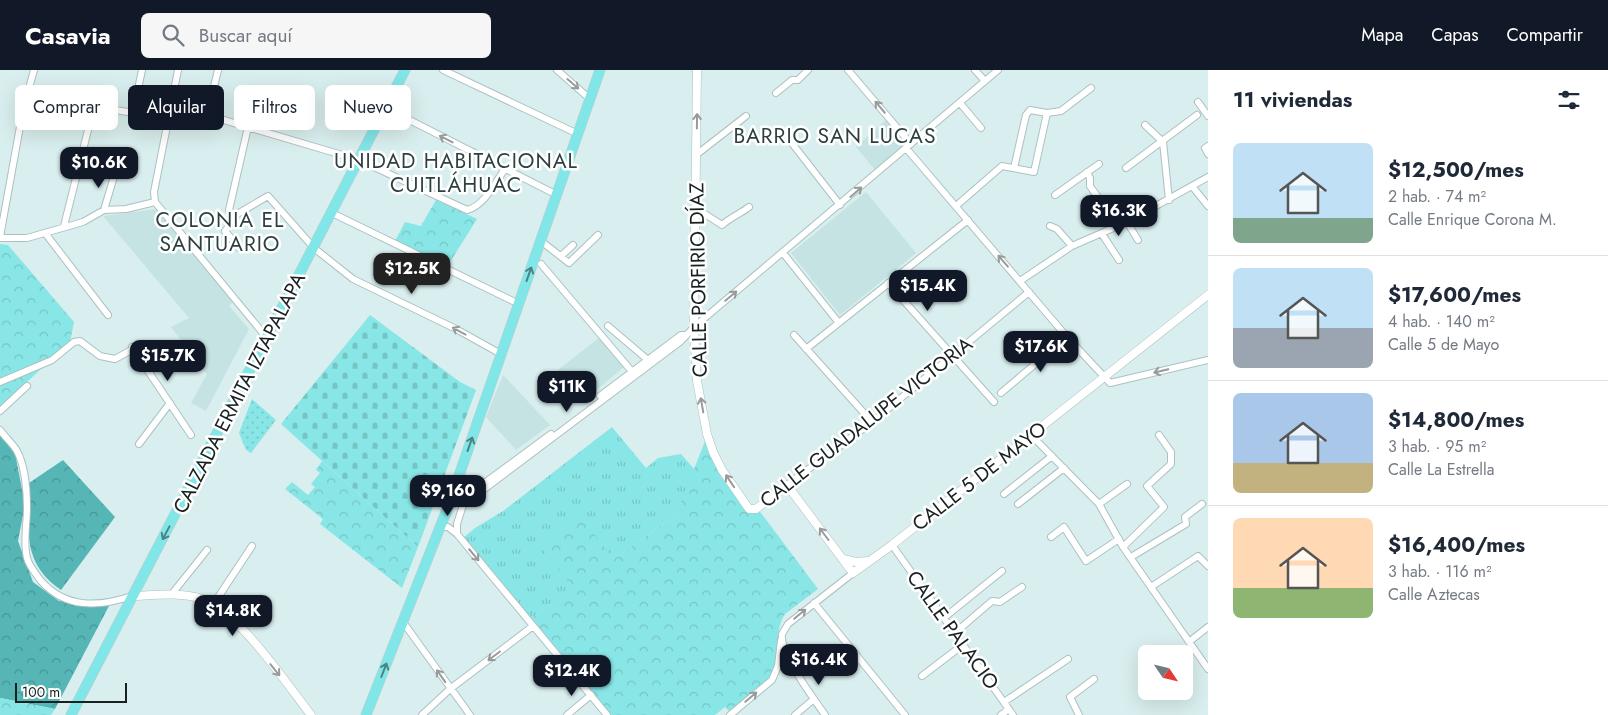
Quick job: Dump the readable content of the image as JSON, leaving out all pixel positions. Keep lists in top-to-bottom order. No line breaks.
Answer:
{"streets":{"main road":["CALZADA ERMITA IZTAPALAPA"],"street":["CALLE PORFIRIO DÍAZ","CALLE GUADALUPE VICTORIA","CALLE 5 DE MAYO","CALLE PALACIO"]},"crossings":[["CALLE PORFIRIO DÍAZ","CALLE GUADALUPE VICTORIA"],["CALLE 5 DE MAYO","CALLE PALACIO"]],"one_way":["CALLE PORFIRIO DÍAZ","CALZADA ERMITA IZTAPALAPA"],"districts":["BARRIO SAN LUCAS","UNIDAD HABITACIONAL CUITLÁHUAC","COLONIA EL SANTUARIO"],"scale_bar":"100 m","north":"bottom right","page":{"header":"Casavia","search":"Buscar aquí","nav":["Mapa","Capas","Compartir"],"heading":"11 viviendas","chip":["Comprar","Alquilar","Filtros","Nuevo"],"list":[{"name":"$12,500/mes","note":"2 hab. · 74 m² · Calle Enrique Corona M."},{"name":"$17,600/mes","note":"4 hab. · 140 m² · Calle 5 de Mayo"},{"name":"$14,800/mes","note":"3 hab. · 95 m² · Calle La Estrella"},{"name":"$16,400/mes","note":"3 hab. · 116 m² · Calle Aztecas"}],"price":["$10.6K","$16.3K","$12.5K","$15.4K","$17.6K","$15.7K","$11K","$9,160","$14.8K","$16.4K","$12.4K"],"scale":"100 m"}}
